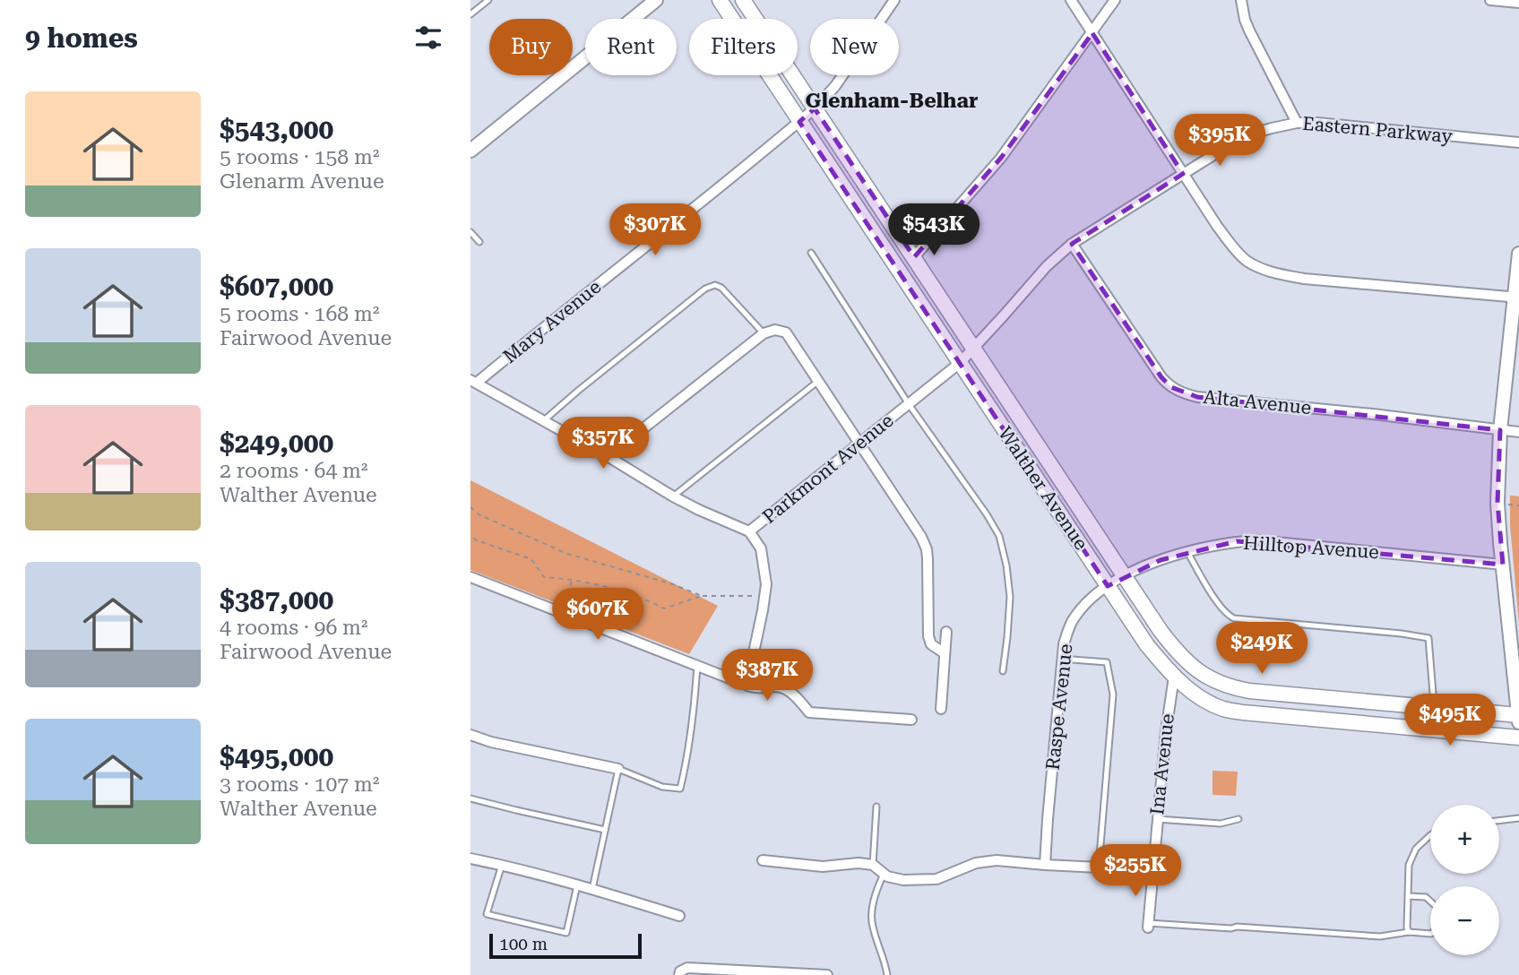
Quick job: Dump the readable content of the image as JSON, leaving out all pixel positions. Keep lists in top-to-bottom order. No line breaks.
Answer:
{"streets":{"main road":["Walther Avenue"],"street":["Eastern Parkway","Mary Avenue","Alta Avenue","Parkmont Avenue","Hilltop Avenue","Raspe Avenue","Ina Avenue"]},"crossings":[["Eastern Parkway","Alta Avenue"],["Eastern Parkway","Parkmont Avenue"],["Eastern Parkway","Walther Avenue"],["Mary Avenue","Walther Avenue"],["Parkmont Avenue","Walther Avenue"],["Walther Avenue","Hilltop Avenue"],["Walther Avenue","Raspe Avenue"],["Walther Avenue","Ina Avenue"],["Hilltop Avenue","Raspe Avenue"]],"districts":["Glenham-Belhar"],"scale_bar":"100 m","page":{"heading":"9 homes","chip":["Buy","Rent","Filters","New"],"list":[{"name":"$543,000","note":"5 rooms · 158 m² · Glenarm Avenue"},{"name":"$607,000","note":"5 rooms · 168 m² · Fairwood Avenue"},{"name":"$249,000","note":"2 rooms · 64 m² · Walther Avenue"},{"name":"$387,000","note":"4 rooms · 96 m² · Fairwood Avenue"},{"name":"$495,000","note":"3 rooms · 107 m² · Walther Avenue"}],"price":["$395K","$307K","$543K","$357K","$607K","$249K","$387K","$495K","$255K"],"map_buttons":["+","−"],"scale":"100 m"}}
